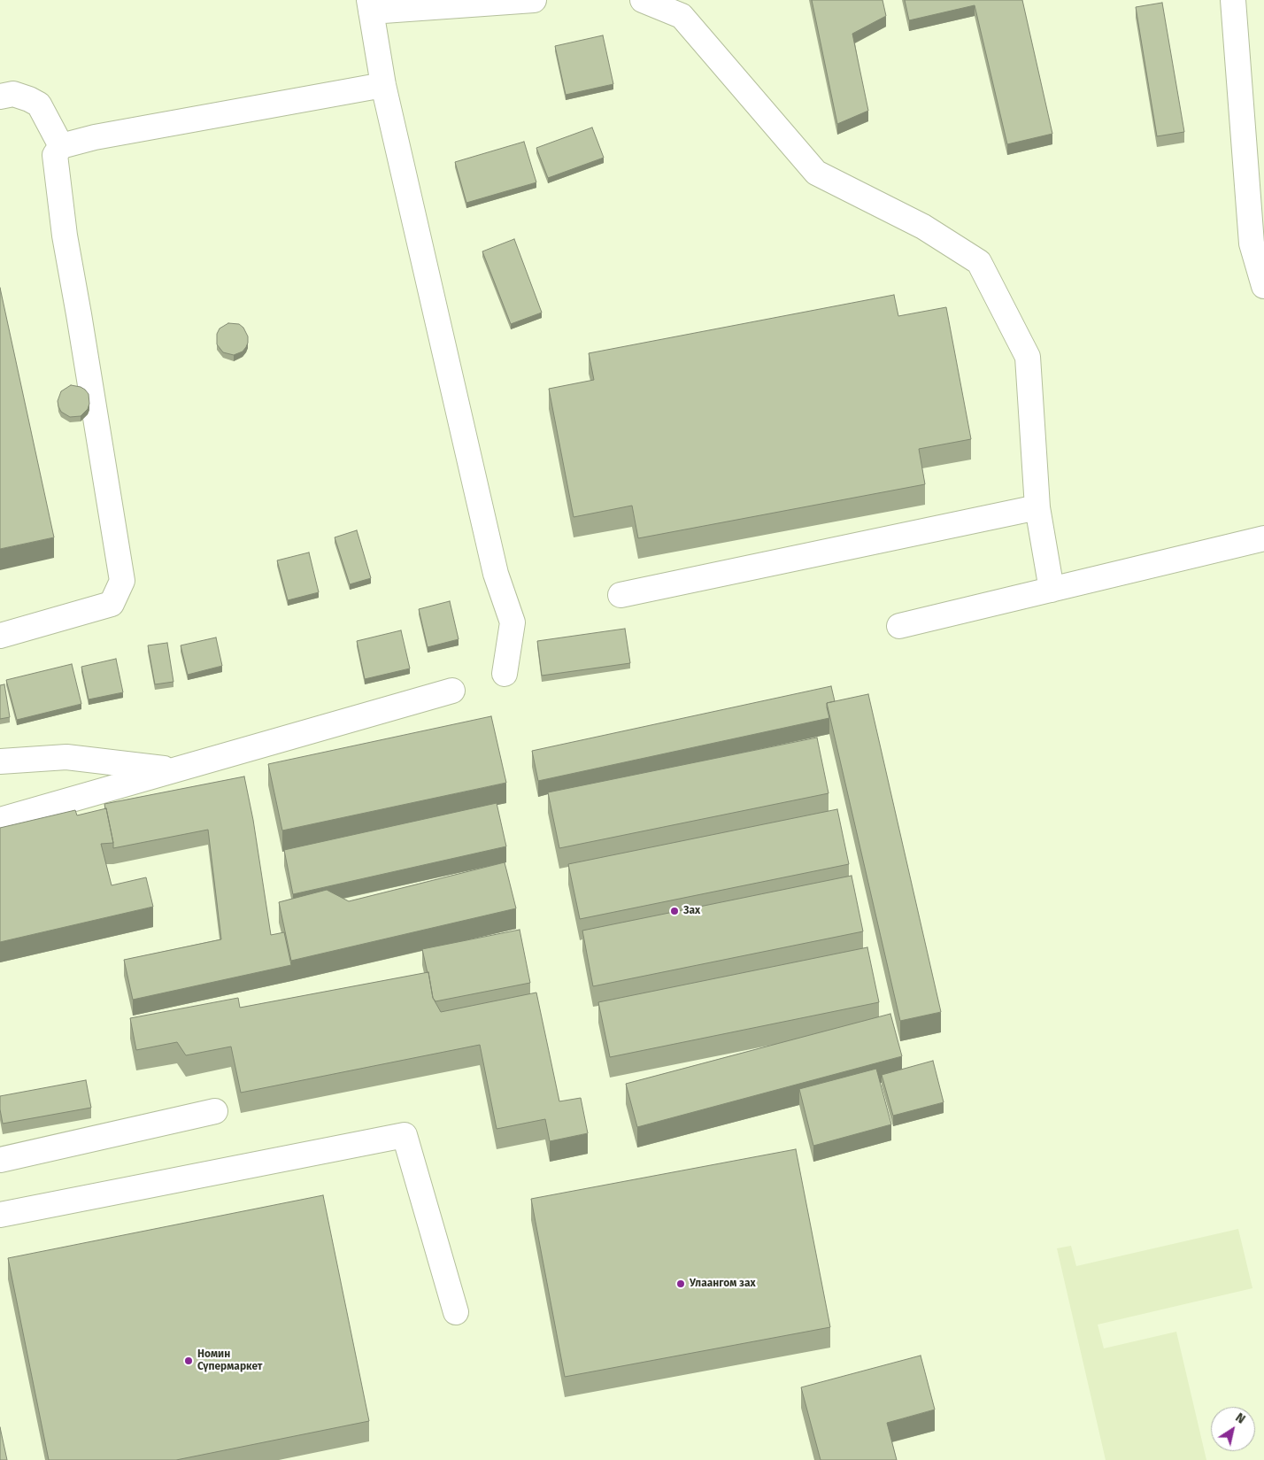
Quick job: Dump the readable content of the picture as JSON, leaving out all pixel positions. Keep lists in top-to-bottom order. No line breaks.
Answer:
{"places":["Зах","Улаангом зах","Номин Сүпермаркет"],"north":"top right"}
